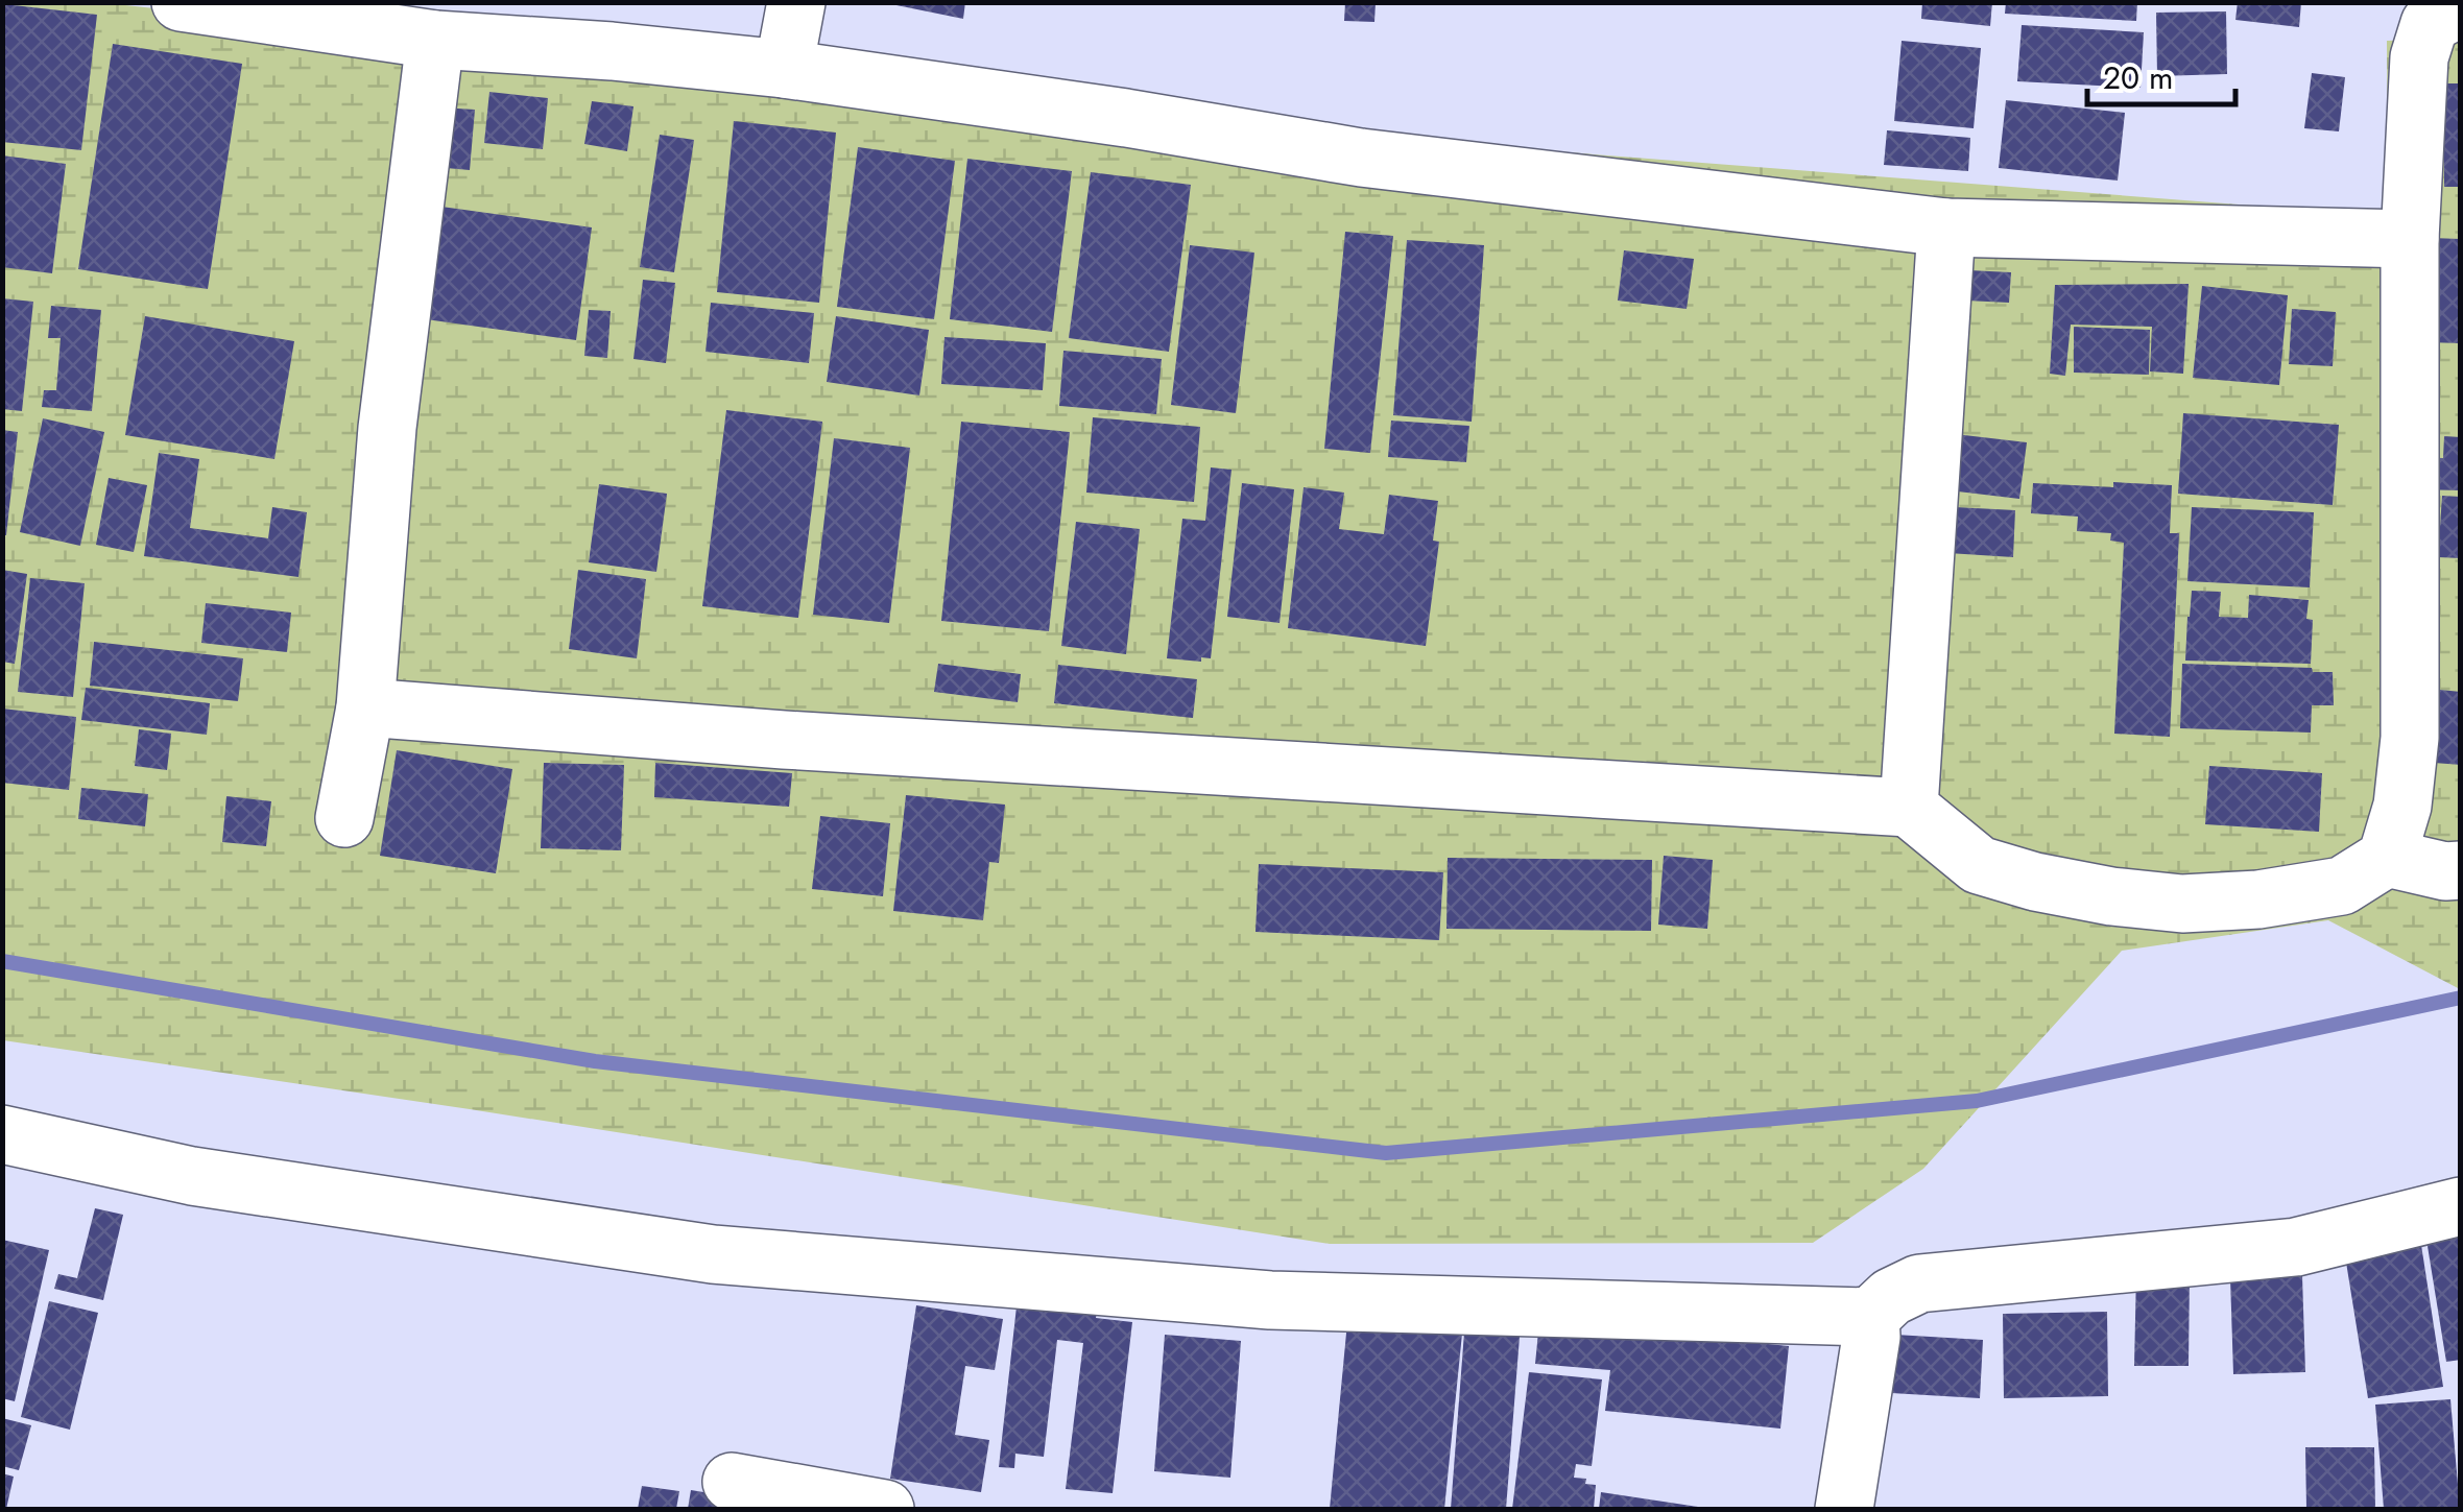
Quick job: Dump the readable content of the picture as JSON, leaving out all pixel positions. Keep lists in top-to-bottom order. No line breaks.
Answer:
{"scale_bar":"20 m"}
